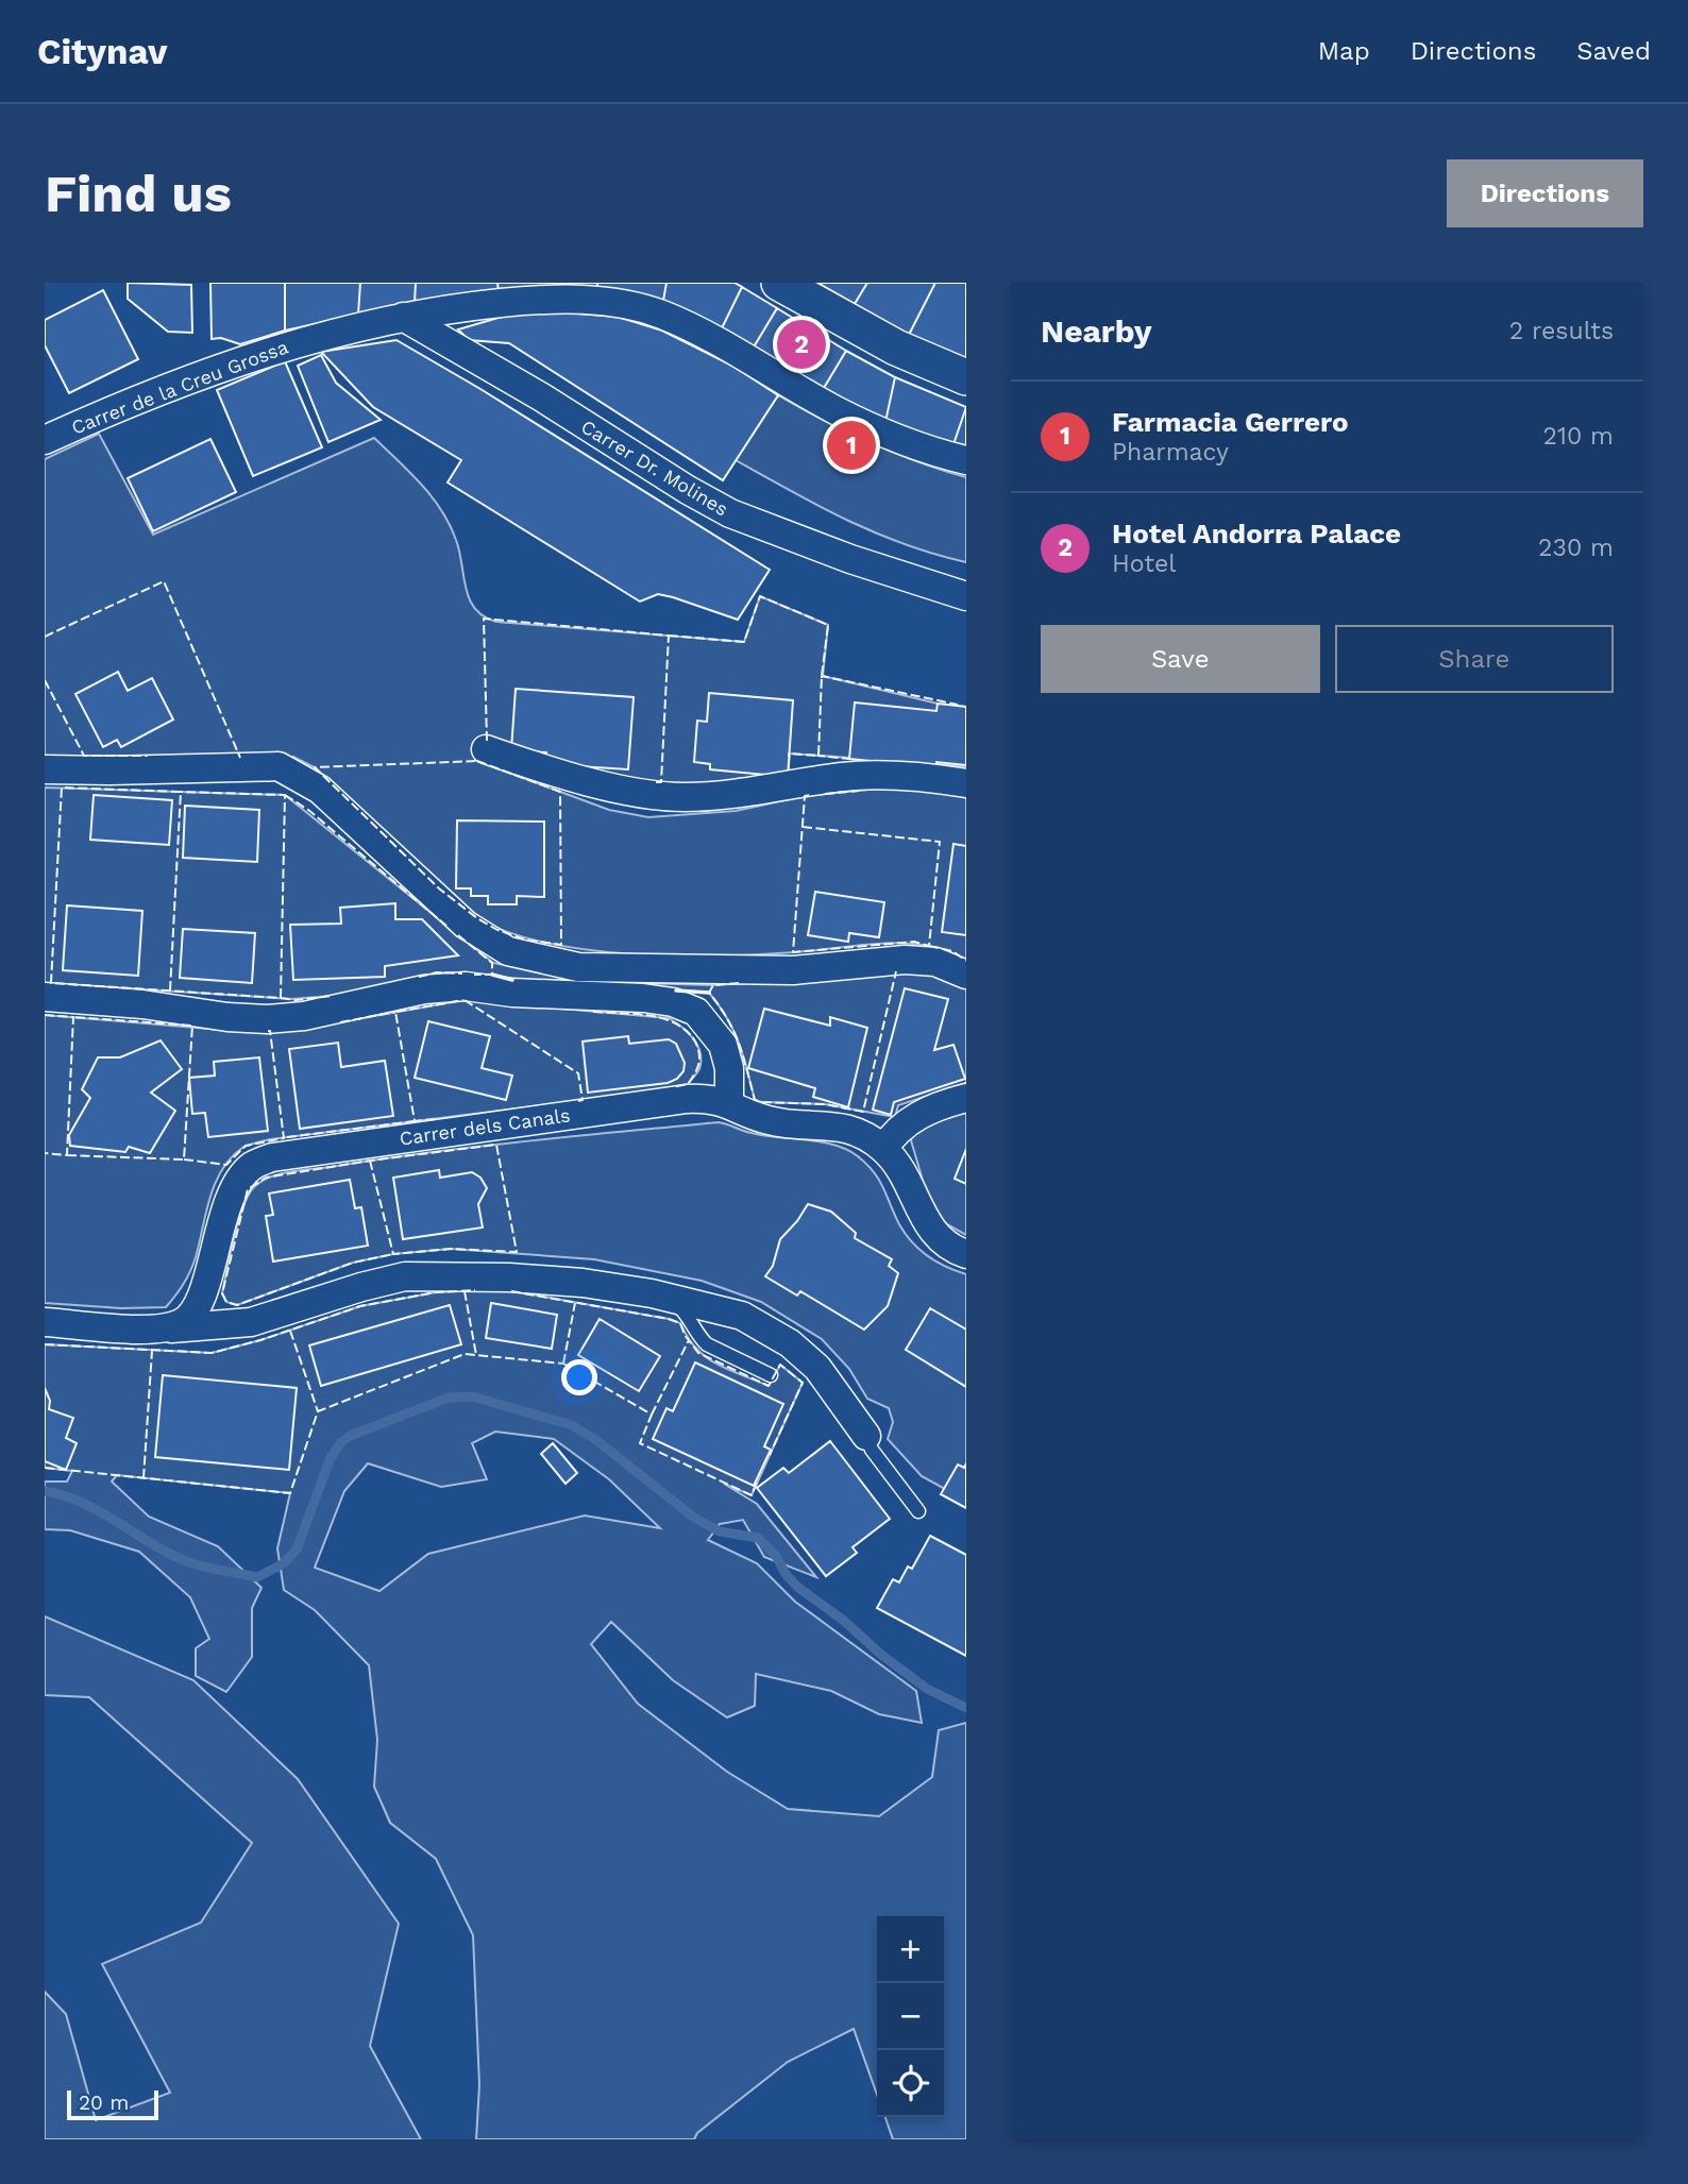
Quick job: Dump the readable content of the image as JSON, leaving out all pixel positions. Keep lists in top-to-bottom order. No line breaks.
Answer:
{"streets":{"street":["Carrer de la Creu Grossa","Carrer Dr. Molines","Carrer dels Canals"]},"crossings":[["Carrer de la Creu Grossa","Carrer Dr. Molines"]],"scale_bar":"20 m","page":{"header":"Citynav","nav":["Map","Directions","Saved"],"buttons":["Directions",["Save","Share"]],"title":"Find us","heading":["Nearby","2 results"],"pins":["2","1"],"list":[{"mark":"1","name":"Farmacia Gerrero","note":"Pharmacy","value":"210 m"},{"mark":"2","name":"Hotel Andorra Palace","note":"Hotel","value":"230 m"}],"map_buttons":["+","−"],"scale":"20 m"}}
